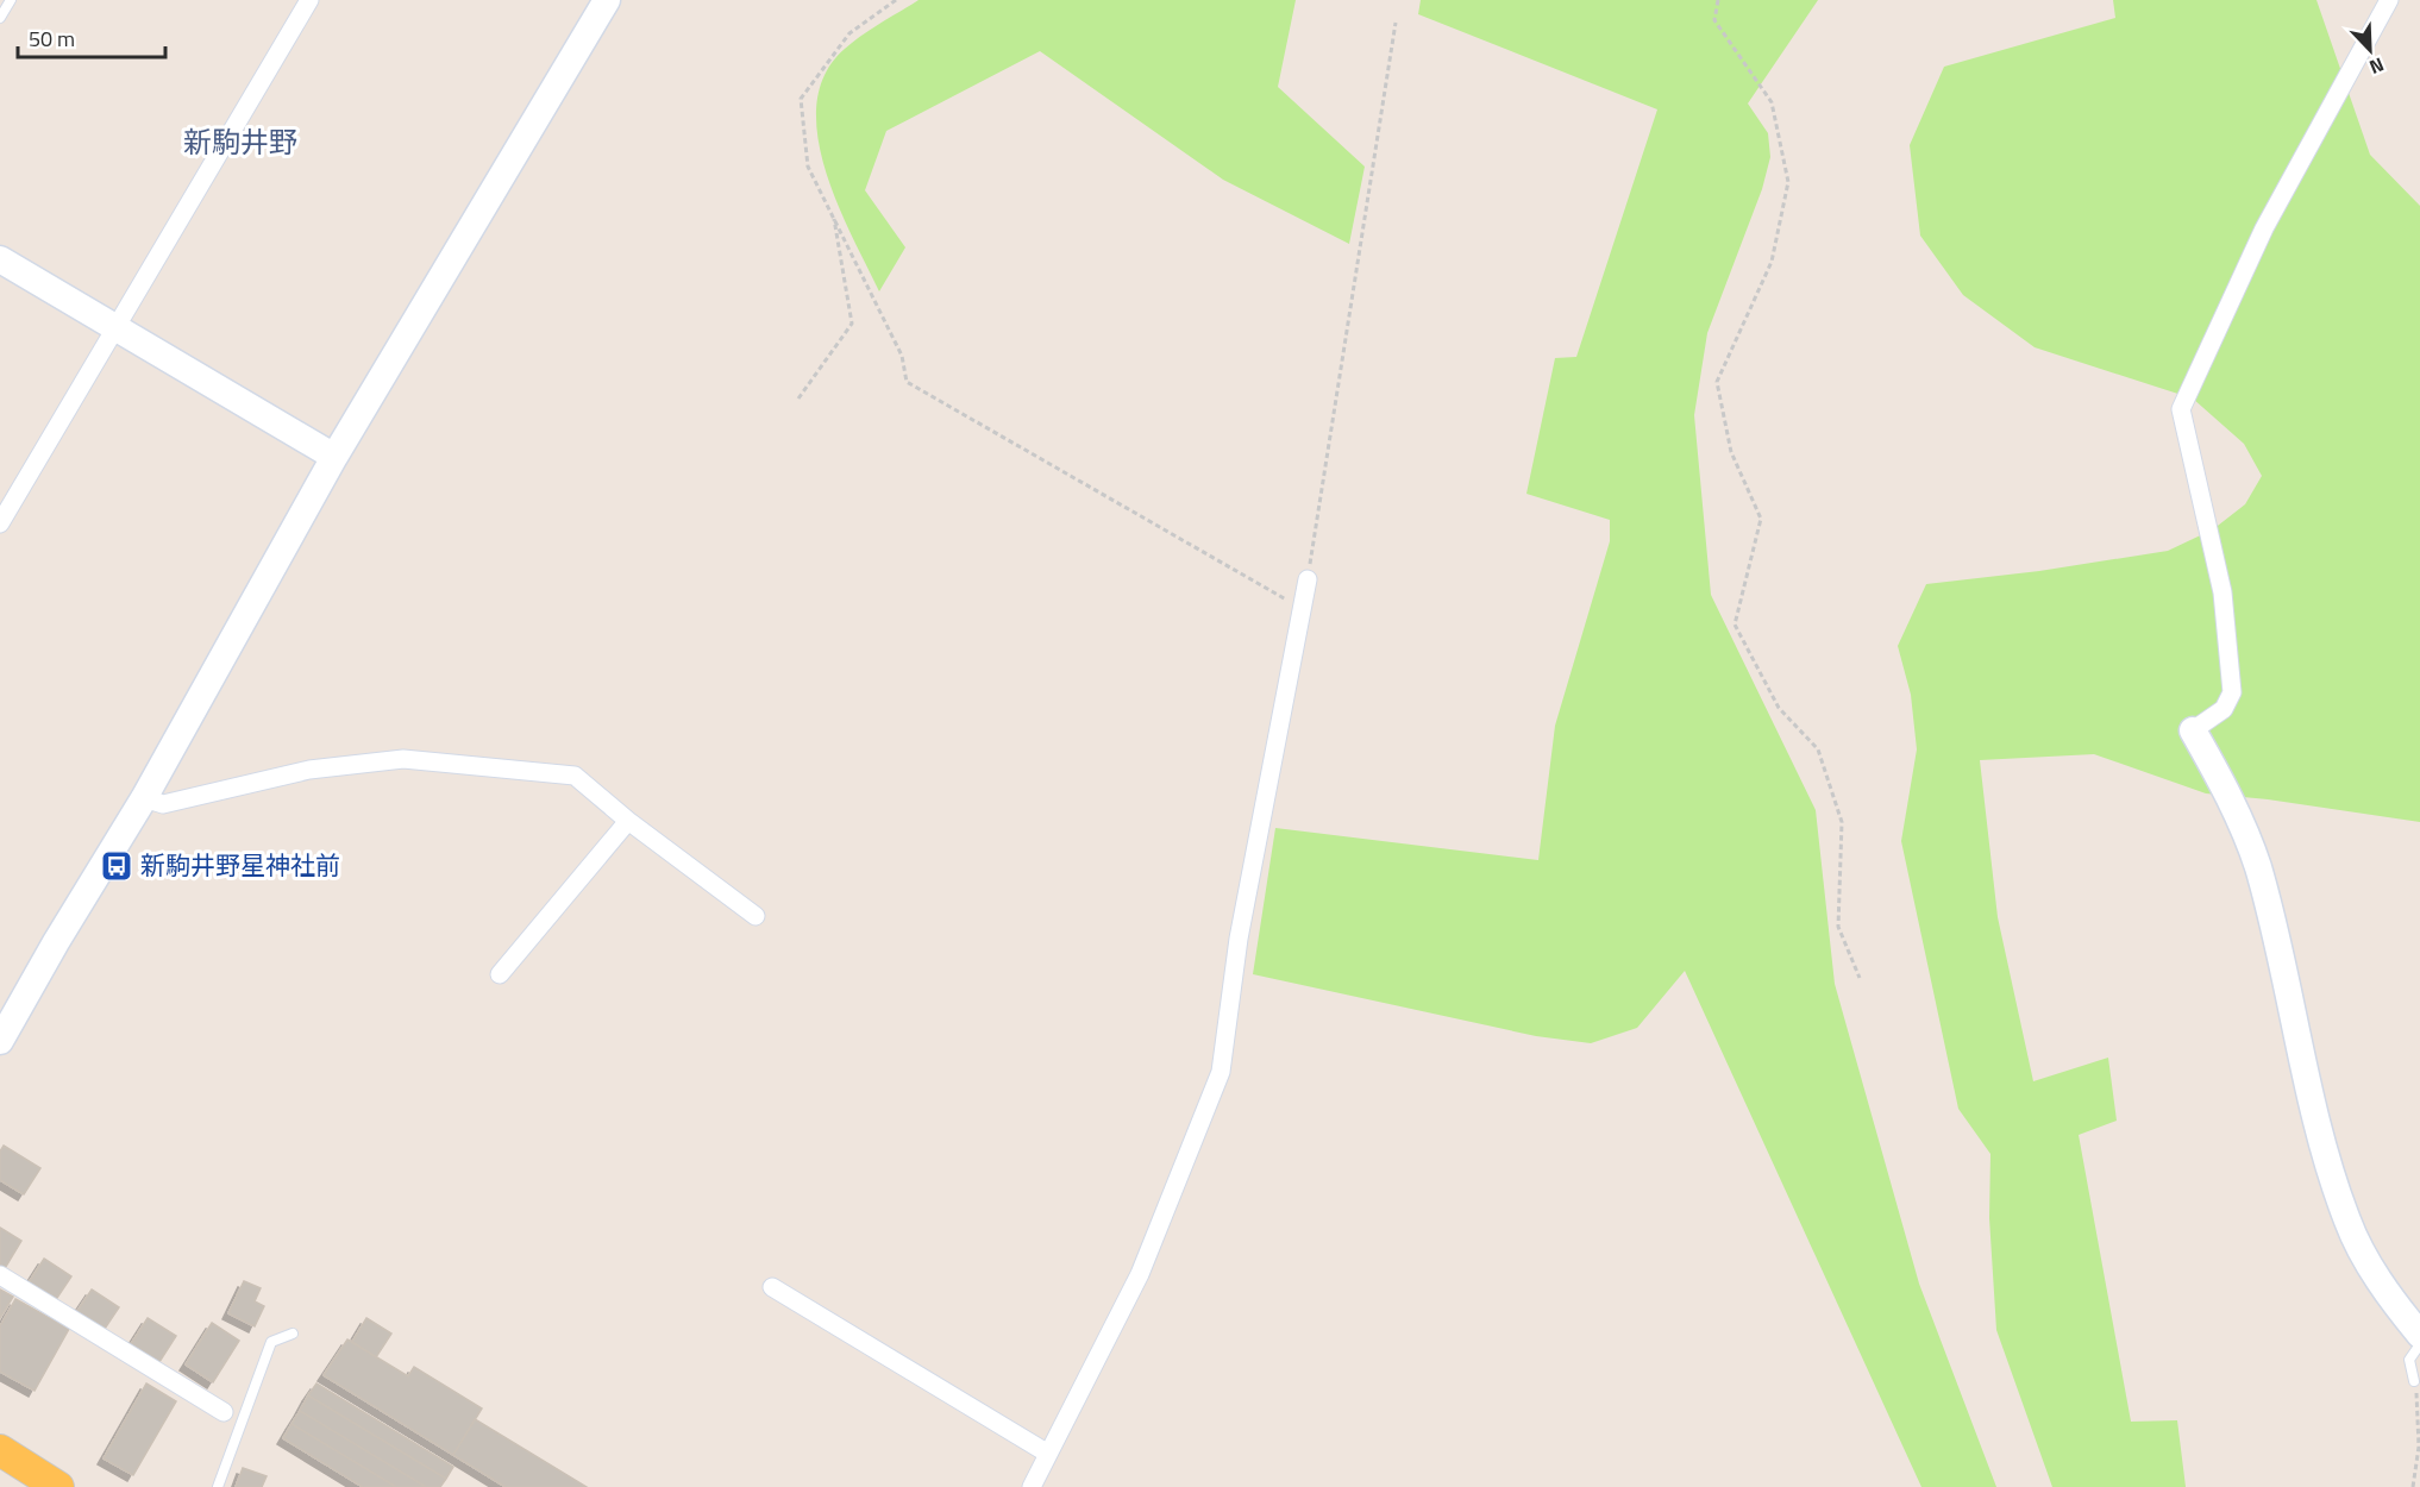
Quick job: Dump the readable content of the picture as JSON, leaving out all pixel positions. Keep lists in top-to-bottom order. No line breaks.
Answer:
{"districts":["新駒井野"],"places":{"bus stop":["新駒井野星神社前"]},"scale_bar":"50 m","north":"bottom right"}
